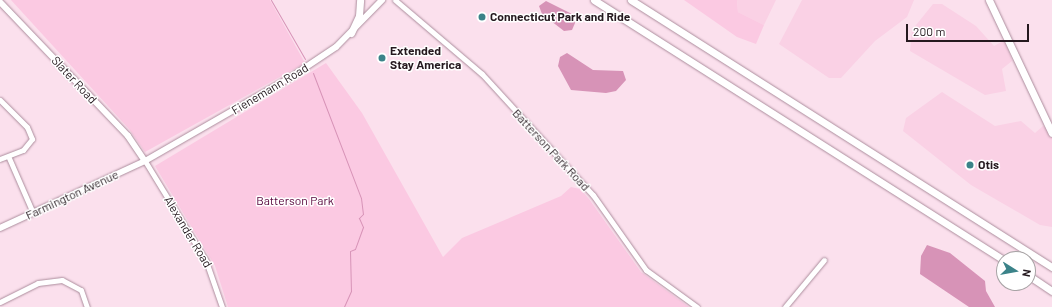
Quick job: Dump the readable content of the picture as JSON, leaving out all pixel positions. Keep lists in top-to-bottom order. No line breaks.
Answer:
{"streets":{"main road":["Slater Road","Fienemann Road","Farmington Avenue"],"street":["Batterson Park Road","Alexander Road"]},"crossings":[["Slater Road","Fienemann Road"],["Slater Road","Farmington Avenue"],["Slater Road","Alexander Road"],["Fienemann Road","Farmington Avenue"],["Fienemann Road","Alexander Road"],["Farmington Avenue","Alexander Road"]],"parks":["Batterson Park"],"places":["Connecticut Park and Ride","Extended Stay America","Otis"],"scale_bar":"200 m","north":"right"}
